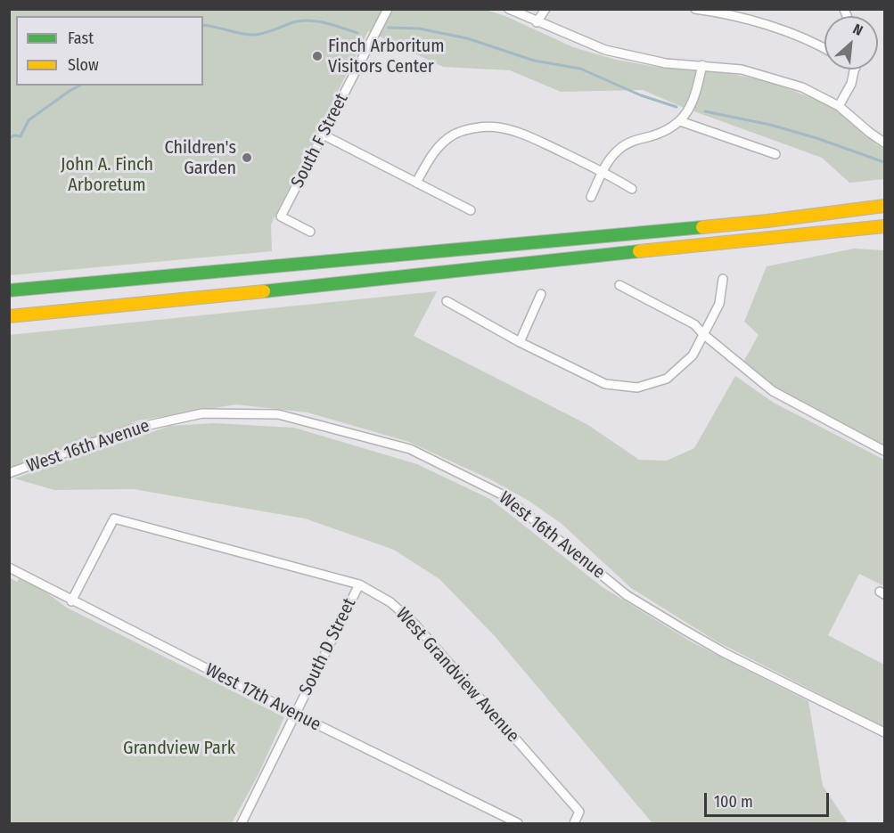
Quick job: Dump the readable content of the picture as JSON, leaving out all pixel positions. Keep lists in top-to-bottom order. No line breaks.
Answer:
{"streets":{"street":["South F Street","West 16th Avenue","South D Street","West Grandview Avenue","West 17th Avenue"]},"crossings":[["South D Street","West Grandview Avenue"],["South D Street","West 17th Avenue"],["West Grandview Avenue","West 17th Avenue"]],"parks":["John A. Finch Arboretum","Grandview Park"],"places":["Finch Arboritum Visitors Center","Children's Garden"],"legend":["Fast","Slow"],"scale_bar":"100 m","north":"top right"}
